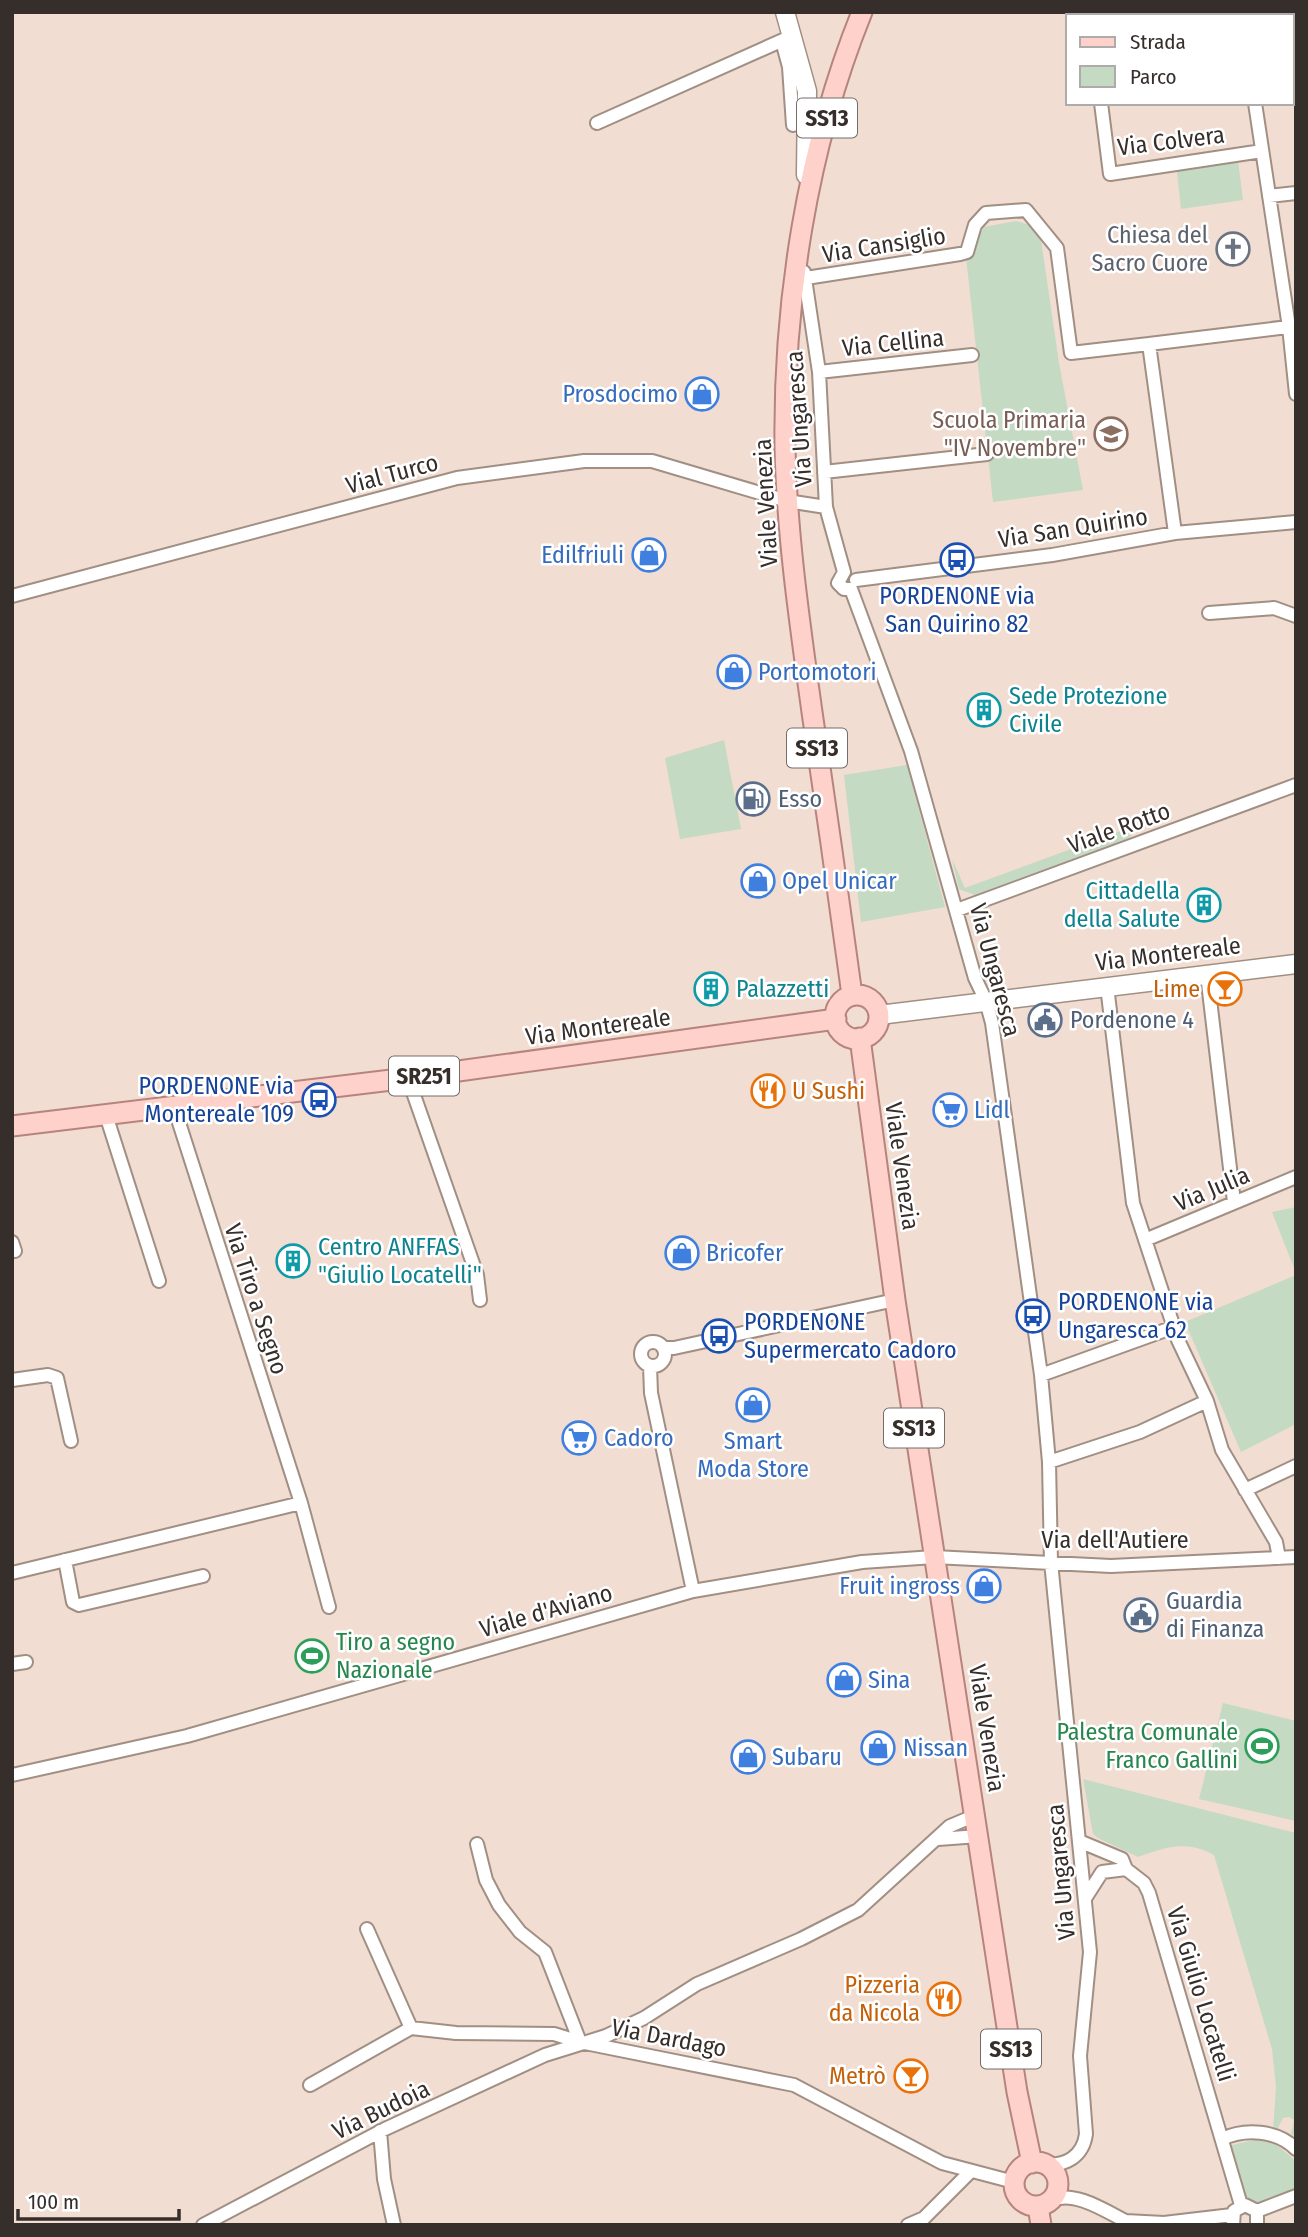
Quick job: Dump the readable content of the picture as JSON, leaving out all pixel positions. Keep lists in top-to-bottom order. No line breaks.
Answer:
{"streets":{"main road":["SS13","Viale Venezia","Via Montereale","SR251"],"street":["Via Colvera","Via Cansiglio","Via Cellina","Via Ungaresca","Vial Turco","Via San Quirino","Viale Rotto","Via Julia","Via Tiro a Segno","Via dell'Autiere","Viale d'Aviano","Via Giulio Locatelli","Via Dardago","Via Budoia"]},"crossings":[["Via Cansiglio","Via Ungaresca"],["Via Cansiglio","Viale Venezia"],["Via Cellina","Via Ungaresca"],["Via Ungaresca","Vial Turco"],["Via Ungaresca","Viale Venezia"],["Via Ungaresca","Via San Quirino"],["Via Ungaresca","Viale Rotto"],["Via Ungaresca","Via Montereale"],["Via Ungaresca","Via dell'Autiere"],["Via Ungaresca","Via Giulio Locatelli"],["Via Ungaresca","Via Dardago"],["Vial Turco","Viale Venezia"],["Viale Venezia","Via Montereale"],["Viale Venezia","Via dell'Autiere"],["Viale Venezia","Viale d'Aviano"],["Viale Venezia","Via Dardago"],["Viale Venezia","Via Budoia"],["Via Montereale","Via Tiro a Segno"],["Via dell'Autiere","Viale d'Aviano"],["Via Dardago","Via Budoia"]],"places":{"church":["Chiesa del Sacro Cuore"],"shop":["Prosdocimo","Edilfriuli","Portomotori","Opel Unicar","Bricofer","Smart Moda Store","Fruit ingross","Sina","Nissan","Subaru"],"school or university":["Scuola Primaria \"IV Novembre\""],"bus stop":["PORDENONE via San Quirino 82","PORDENONE via Montereale 109","PORDENONE via Ungaresca 62","PORDENONE Supermercato Cadoro"],"building":["Sede Protezione Civile","Cittadella della Salute","Palazzetti","Centro ANFFAS \"Giulio Locatelli\""],"fuel station":["Esso"],"bar":["Lime","Metrò"],"public building":["Pordenone 4","Guardia di Finanza"],"restaurant":["U Sushi","Pizzeria da Nicola"],"supermarket":["Lidl","Cadoro"],"sports":["Tiro a segno Nazionale","Palestra Comunale Franco Gallini"]},"legend":["Strada","Parco"],"scale_bar":"100 m"}
